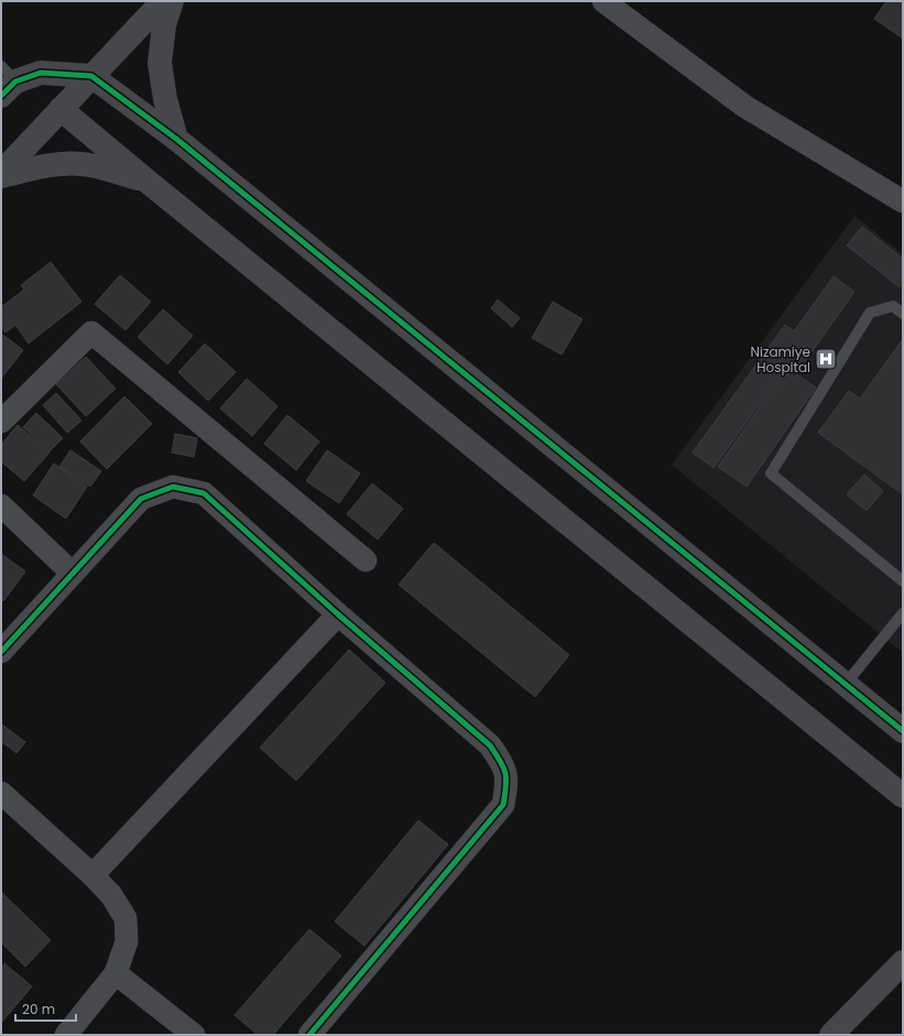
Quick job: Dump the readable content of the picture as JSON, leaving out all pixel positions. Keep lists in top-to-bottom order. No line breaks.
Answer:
{"places":{"hospital":["Nizamiye Hospital"]},"scale_bar":"20 m"}
